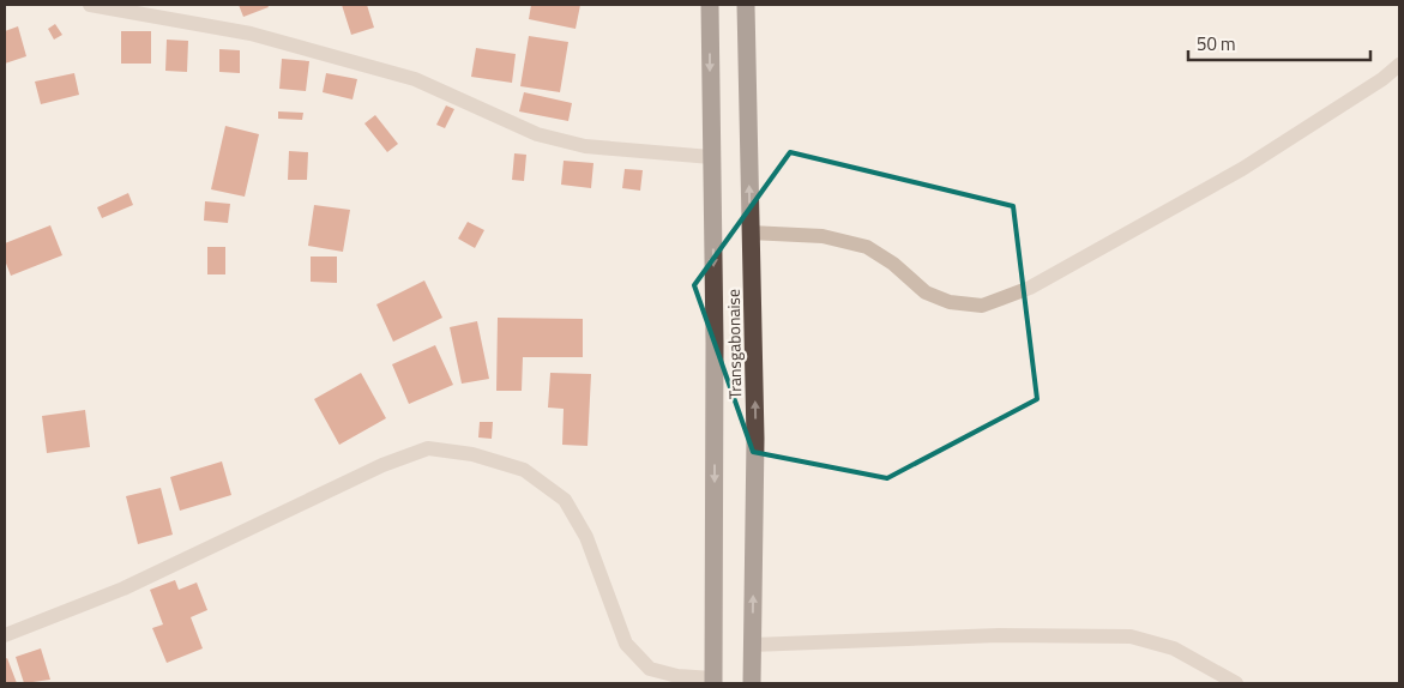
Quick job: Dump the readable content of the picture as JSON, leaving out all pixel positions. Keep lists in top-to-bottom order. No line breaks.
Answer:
{"streets":{"highway":["Transgabonaise"]},"scale_bar":"50 m"}
